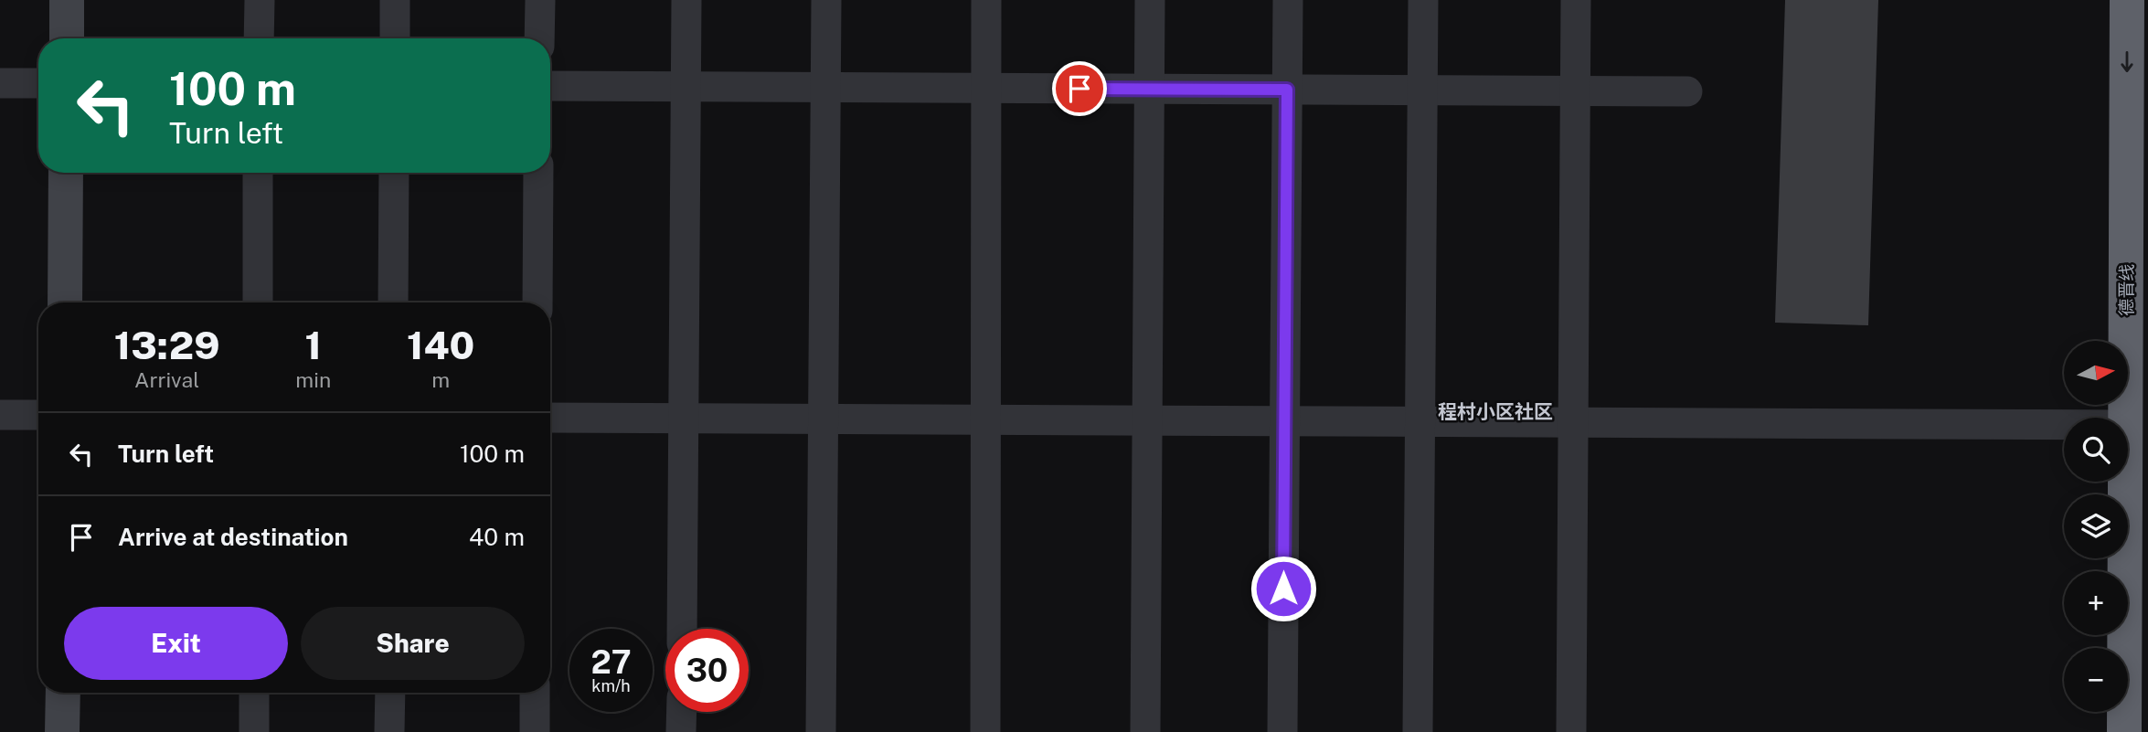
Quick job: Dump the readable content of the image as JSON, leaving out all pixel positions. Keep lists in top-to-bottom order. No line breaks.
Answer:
{"streets":{"highway":["德晋线"]},"one_way":["德晋线"],"districts":["程村小区社区"],"north":"right","page":{"turn":["100 m","Turn left"],"eta":["13:29","Arrival","1","min","140","m"],"map_buttons":["+","−"],"list":[{"name":"Turn left","value":"100 m"},{"name":"Arrive at destination","value":"40 m"}],"buttons":["Exit","Share"],"speed":"27 km/h","limit":"30"}}
